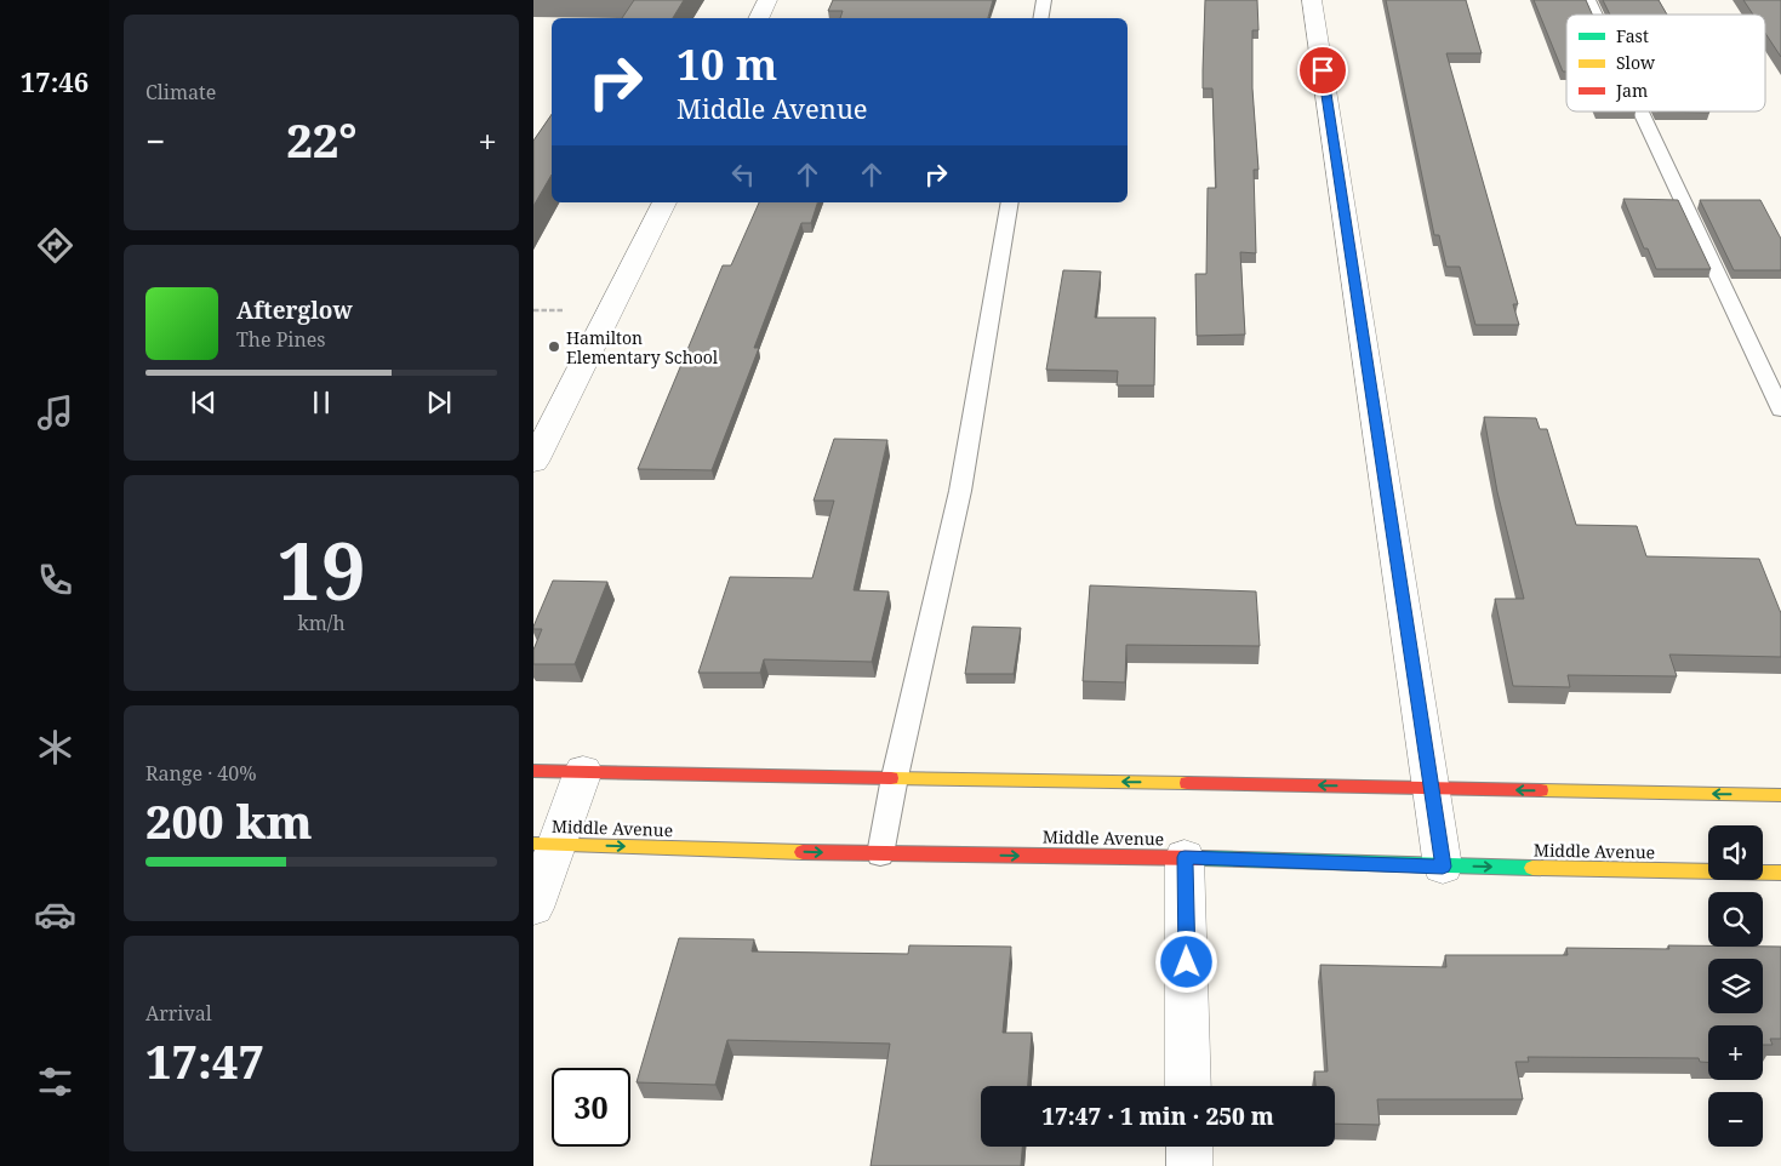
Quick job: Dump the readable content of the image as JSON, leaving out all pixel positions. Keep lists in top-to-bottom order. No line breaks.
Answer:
{"streets":{"main road":["Middle Avenue"]},"places":["Hamilton Elementary School"],"legend":["Fast","Slow","Jam"],"page":{"tabs":"17:46","tile":["Climate",["19","km/h"],["Range · 40%","200 km"],["Arrival","17:47"]],"turn":["10 m","Middle Avenue"],"heat":["−","22°","+"],"song":["Afterglow","The Pines"],"map_buttons":["+","−"],"limit":"30","trip":"17:47 · 1 min · 250 m"}}
